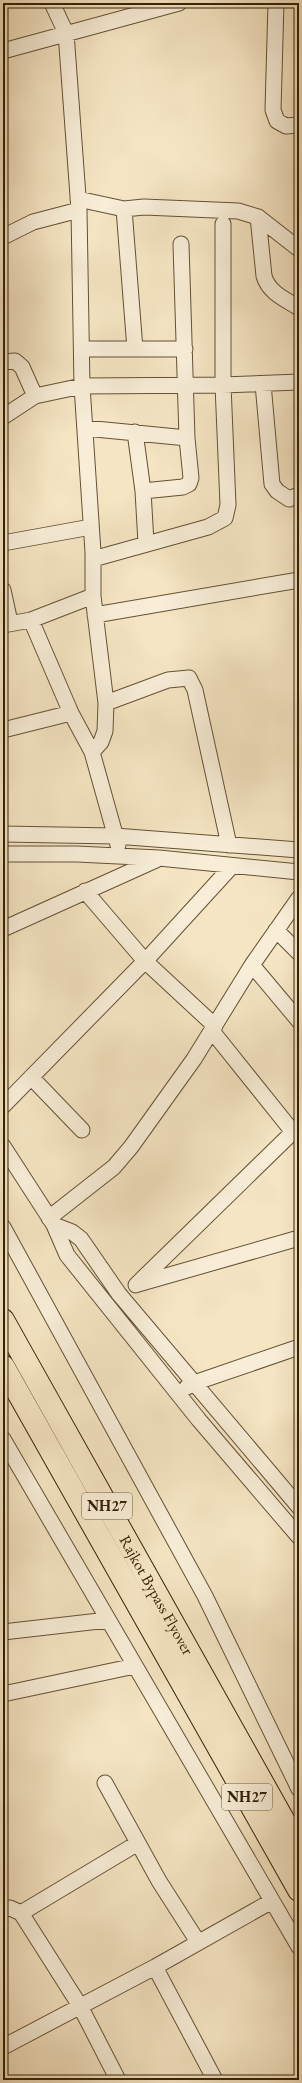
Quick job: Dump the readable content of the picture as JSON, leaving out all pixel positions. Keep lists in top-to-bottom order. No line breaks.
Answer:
{"streets":{"highway":["NH27","Rajkot Bypass Flyover"]}}
